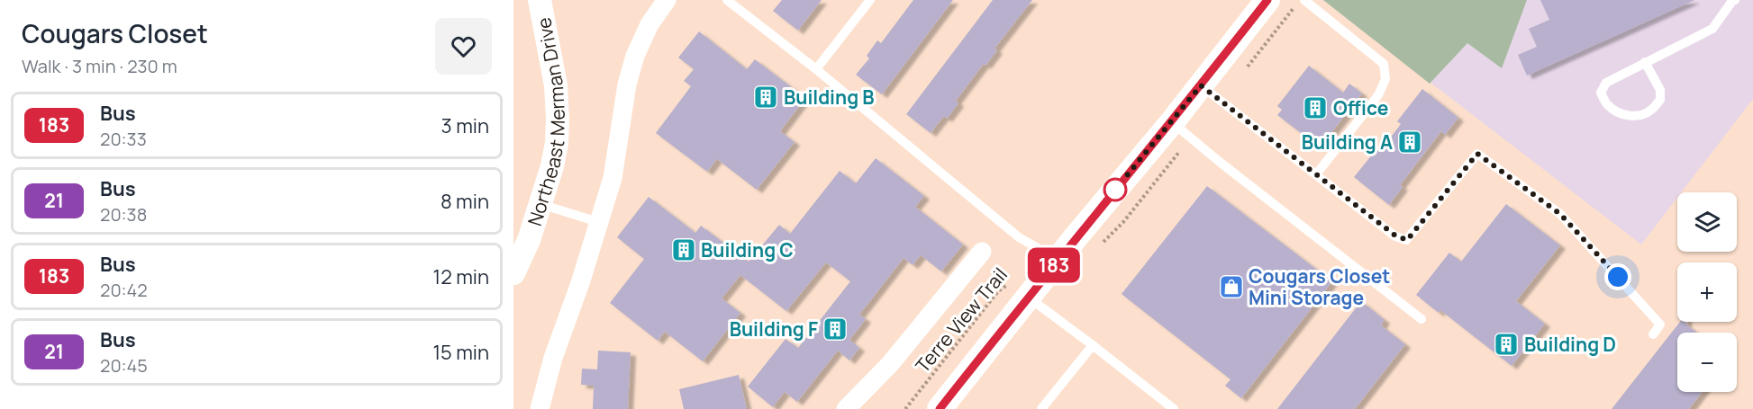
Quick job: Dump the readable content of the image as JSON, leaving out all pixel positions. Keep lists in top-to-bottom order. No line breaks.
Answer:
{"streets":{"street":["Northeast Merman Drive"],"path":["Terre View Trail"]},"places":{"building":["Building B","Office","Building A","Building C","Building F","Building D"],"shop":["Cougars Closet Mini Storage"]},"lines":["bus line 183"],"page":{"heading":["Cougars Closet","Walk · 3 min · 230 m"],"on_map":"183","list":[{"mark":"183","name":"Bus","note":"20:33","value":"3 min"},{"mark":"21","name":"Bus","note":"20:38","value":"8 min"},{"mark":"183","name":"Bus","note":"20:42","value":"12 min"},{"mark":"21","name":"Bus","note":"20:45","value":"15 min"}],"map_buttons":["+","−"]}}
